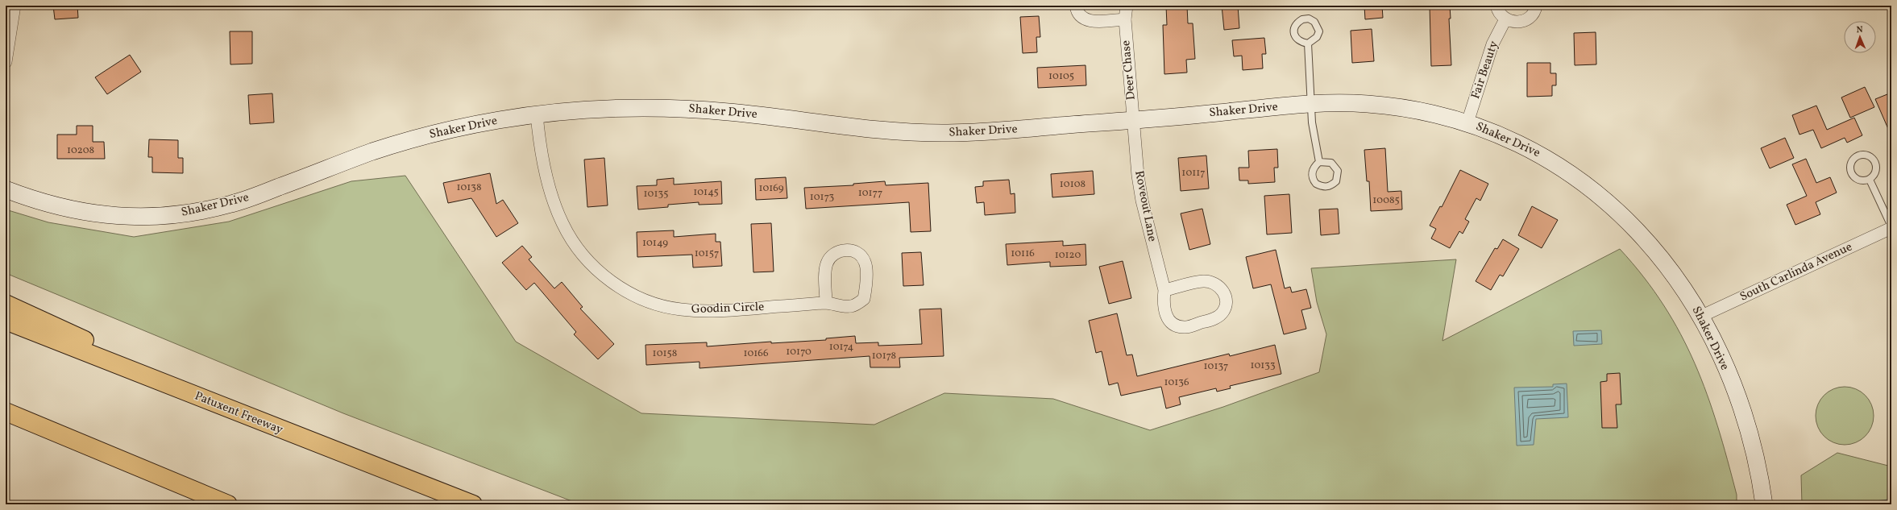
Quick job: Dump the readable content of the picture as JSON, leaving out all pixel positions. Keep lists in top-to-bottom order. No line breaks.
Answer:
{"streets":{"highway":["Patuxent Freeway"],"street":["Deer Chase","Fair Beauty","Shaker Drive","Roveout Lane","South Carlinda Avenue","Goodin Circle"]},"crossings":[["Deer Chase","Shaker Drive"],["Deer Chase","Roveout Lane"],["Fair Beauty","Shaker Drive"],["Shaker Drive","Roveout Lane"],["Shaker Drive","South Carlinda Avenue"],["Shaker Drive","Goodin Circle"]],"house_numbers":["10105","10208","10117","10108","10138","10169","10145","10177","10135","10173","10085","10149","10157","10116","10120","10174","10170","10158","10166","10178","10133","10137","10136"],"north":"top"}
